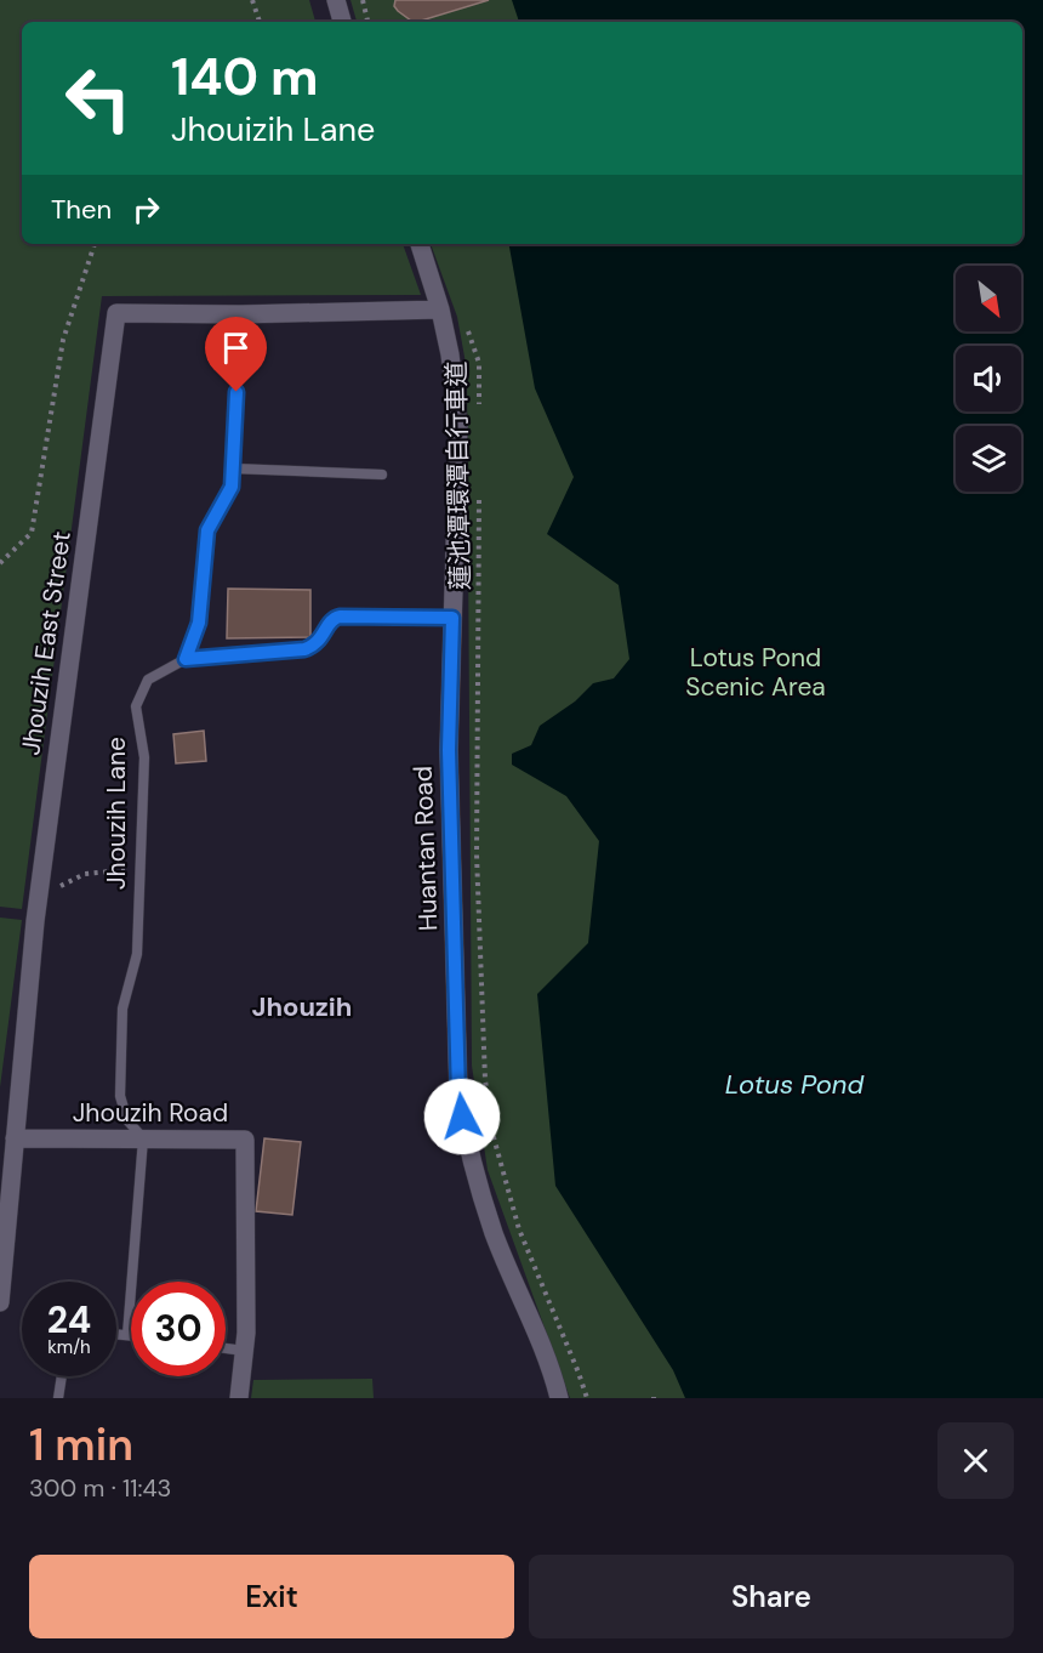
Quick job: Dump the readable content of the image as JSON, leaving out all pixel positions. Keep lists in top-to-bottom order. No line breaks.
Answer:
{"streets":{"street":["Jhouzih East Street","Huantan Road","Jhouzih Road"],"lane":["Jhouzih Lane"],"path":["蓮池潭環潭自行車道"]},"crossings":[["Jhouzih East Street","Huantan Road"],["Jhouzih East Street","Jhouzih Road"],["Jhouzih Lane","Jhouzih Road"]],"districts":["Jhouzih"],"water":["Lotus Pond"],"parks":["Lotus Pond Scenic Area"],"north":"bottom right","page":{"turn":["140 m","Jhouizih Lane"],"then":"Then","speed":"24 km/h","limit":"30","heading":["1 min","300 m · 11:43"],"buttons":["Exit","Share"]}}
